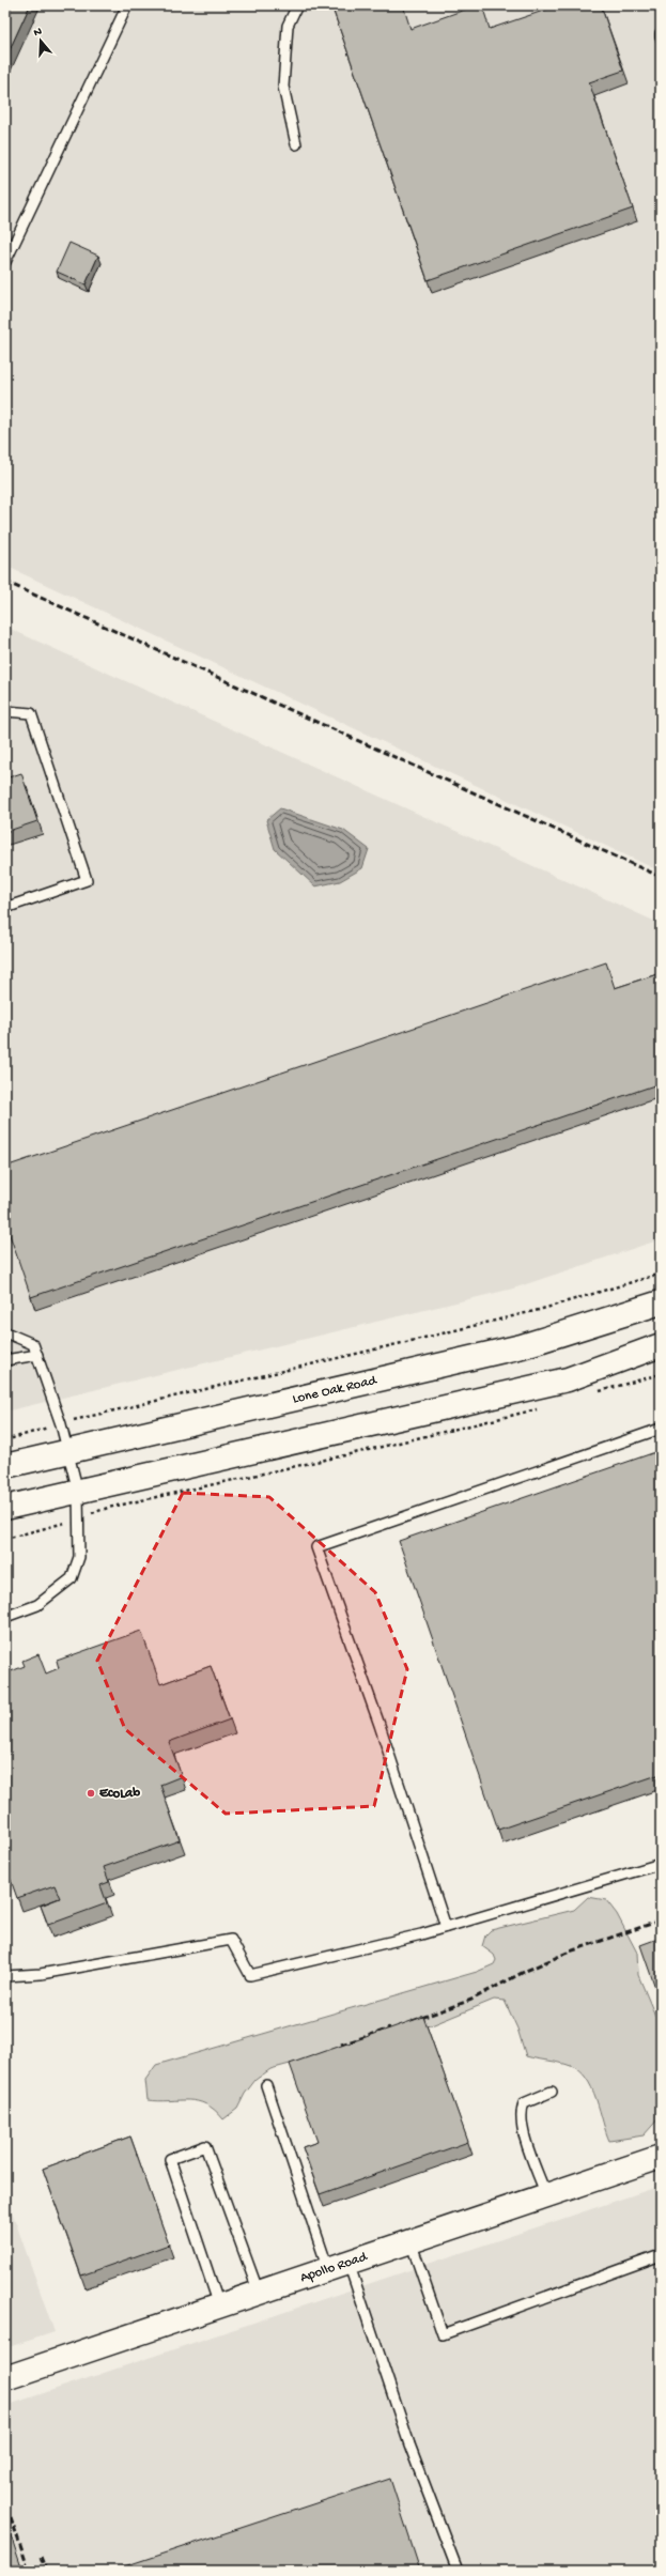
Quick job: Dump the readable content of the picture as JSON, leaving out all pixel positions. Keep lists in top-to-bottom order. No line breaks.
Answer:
{"streets":{"main road":["Lone Oak Road","Apollo Road"]},"places":["EcoLab"],"north":"top"}
